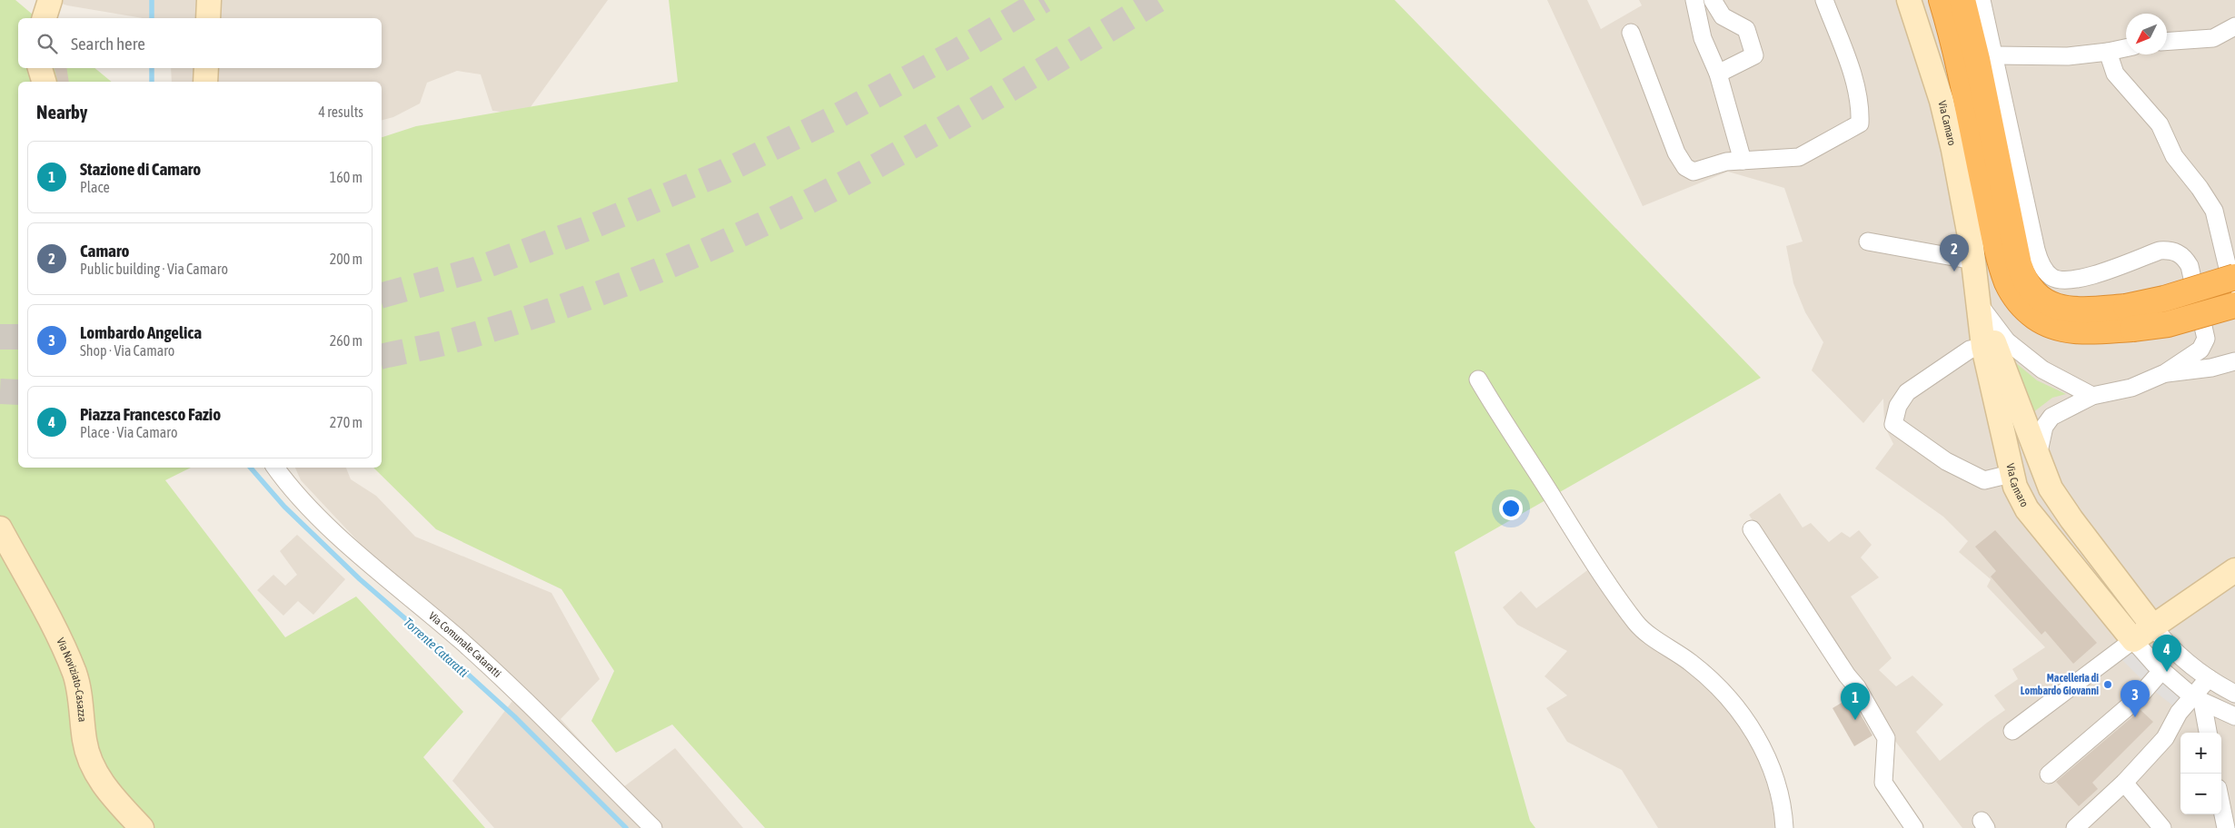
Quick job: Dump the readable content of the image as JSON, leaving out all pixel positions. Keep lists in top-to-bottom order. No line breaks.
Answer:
{"streets":{"street":["Via Camaro","Via Comunale Cataratti","Via Noviziato-Casazza"]},"water":["Torrente Cataratti"],"places":["Macelleria di Lombardo Giovanni"],"north":"bottom left","page":{"search":"Search here","heading":["Nearby","4 results"],"list":[{"mark":"1","name":"Stazione di Camaro","note":"Place","value":"160 m"},{"mark":"2","name":"Camaro","note":"Public building · Via Camaro","value":"200 m"},{"mark":"3","name":"Lombardo Angelica","note":"Shop · Via Camaro","value":"260 m"},{"mark":"4","name":"Piazza Francesco Fazio","note":"Place · Via Camaro","value":"270 m"}],"pins":["2","4","3","1"],"map_buttons":["+","−"]}}
